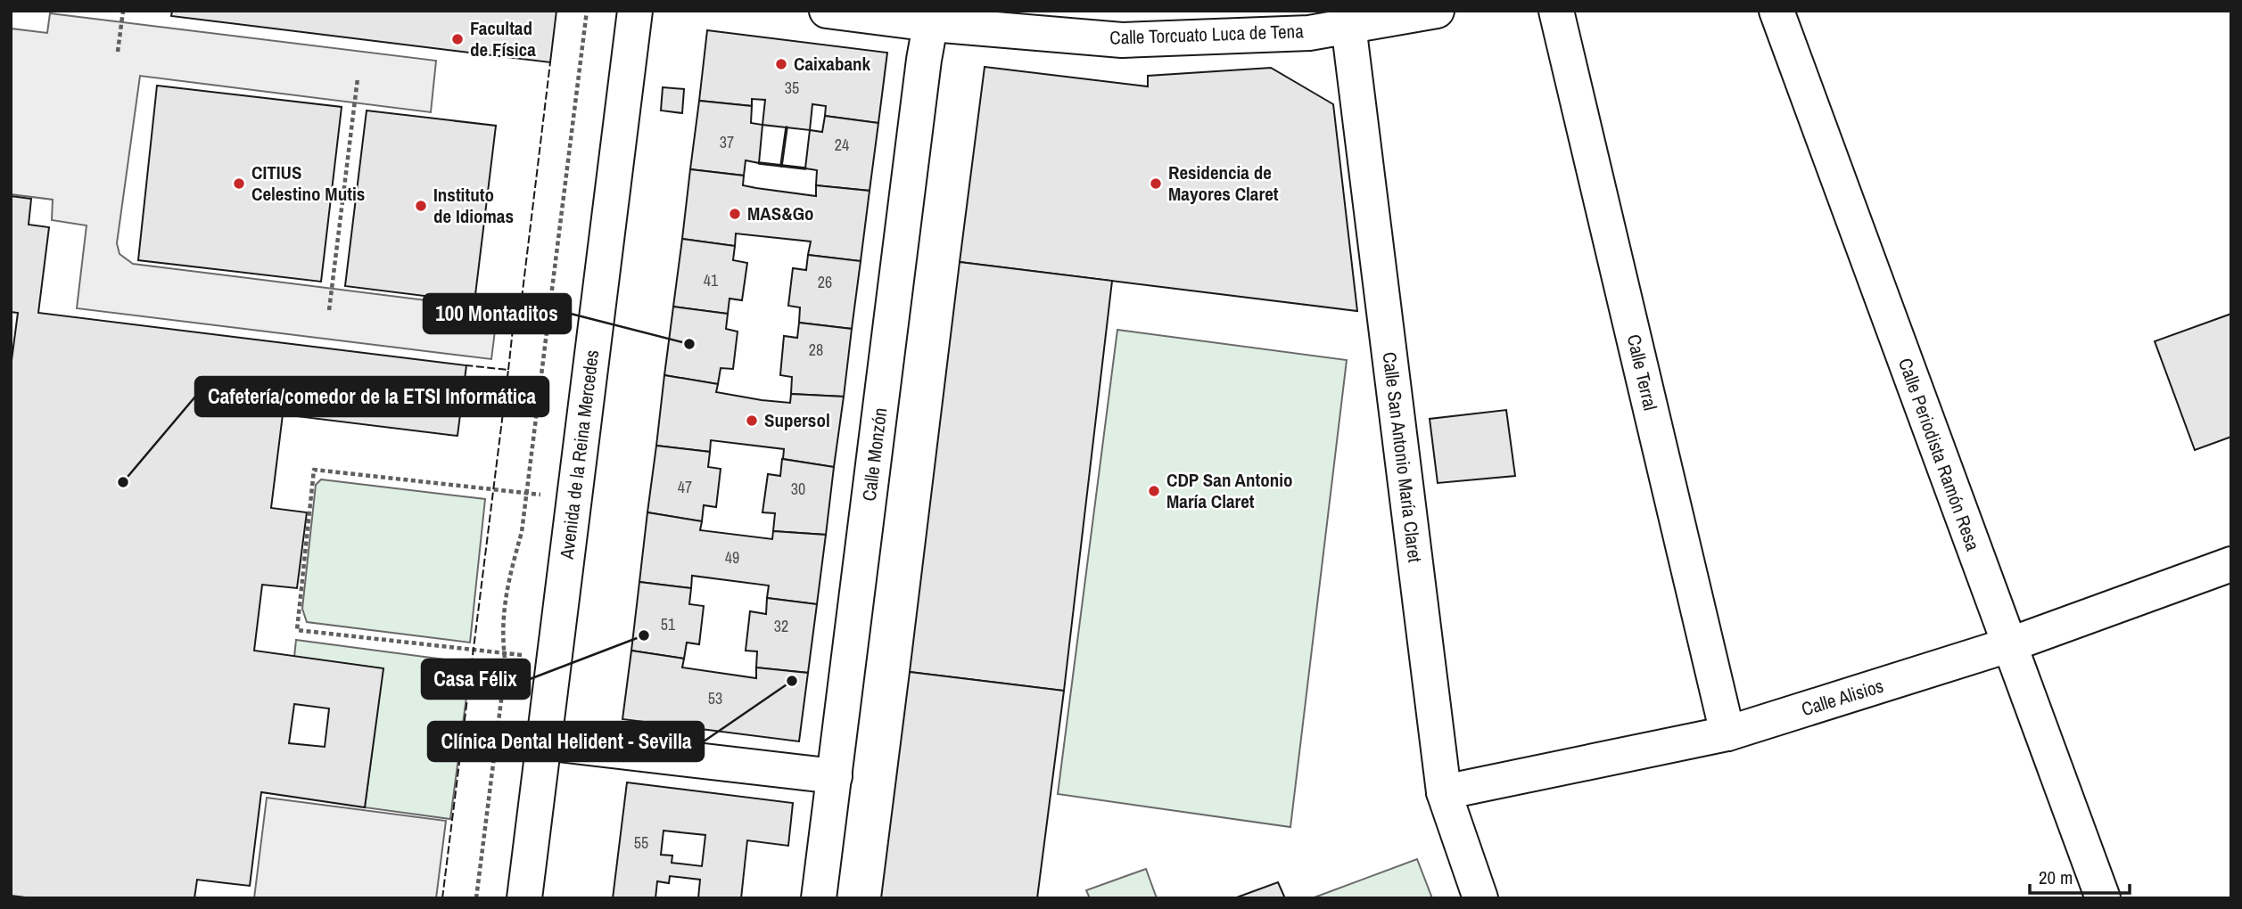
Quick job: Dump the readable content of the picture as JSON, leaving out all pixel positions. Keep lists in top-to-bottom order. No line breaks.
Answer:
{"streets":{"street":["Calle Torcuato Luca de Tena","Calle Terral","Avenida de la Reina Mercedes","Calle Monzón","Calle Periodista Ramón Resa","Calle San Antonio María Claret","Calle Alisios"]},"crossings":[["Calle Torcuato Luca de Tena","Calle Monzón"],["Calle Torcuato Luca de Tena","Calle San Antonio María Claret"],["Calle Terral","Calle Alisios"],["Calle Periodista Ramón Resa","Calle Alisios"],["Calle San Antonio María Claret","Calle Alisios"]],"places":["Facultad de Física","Caixabank","CITIUS Celestino Mutis","Residencia de Mayores Claret","Instituto de Idiomas","MAS&Go","100 Montaditos","Supersol","Cafetería/comedor de la ETSI Informática","CDP San Antonio María Claret","Casa Félix","Clínica Dental Helident - Sevilla"],"house_numbers":["35","37","24","41","26","28","47","30","49","51","32","53","55"],"scale_bar":"20 m"}
